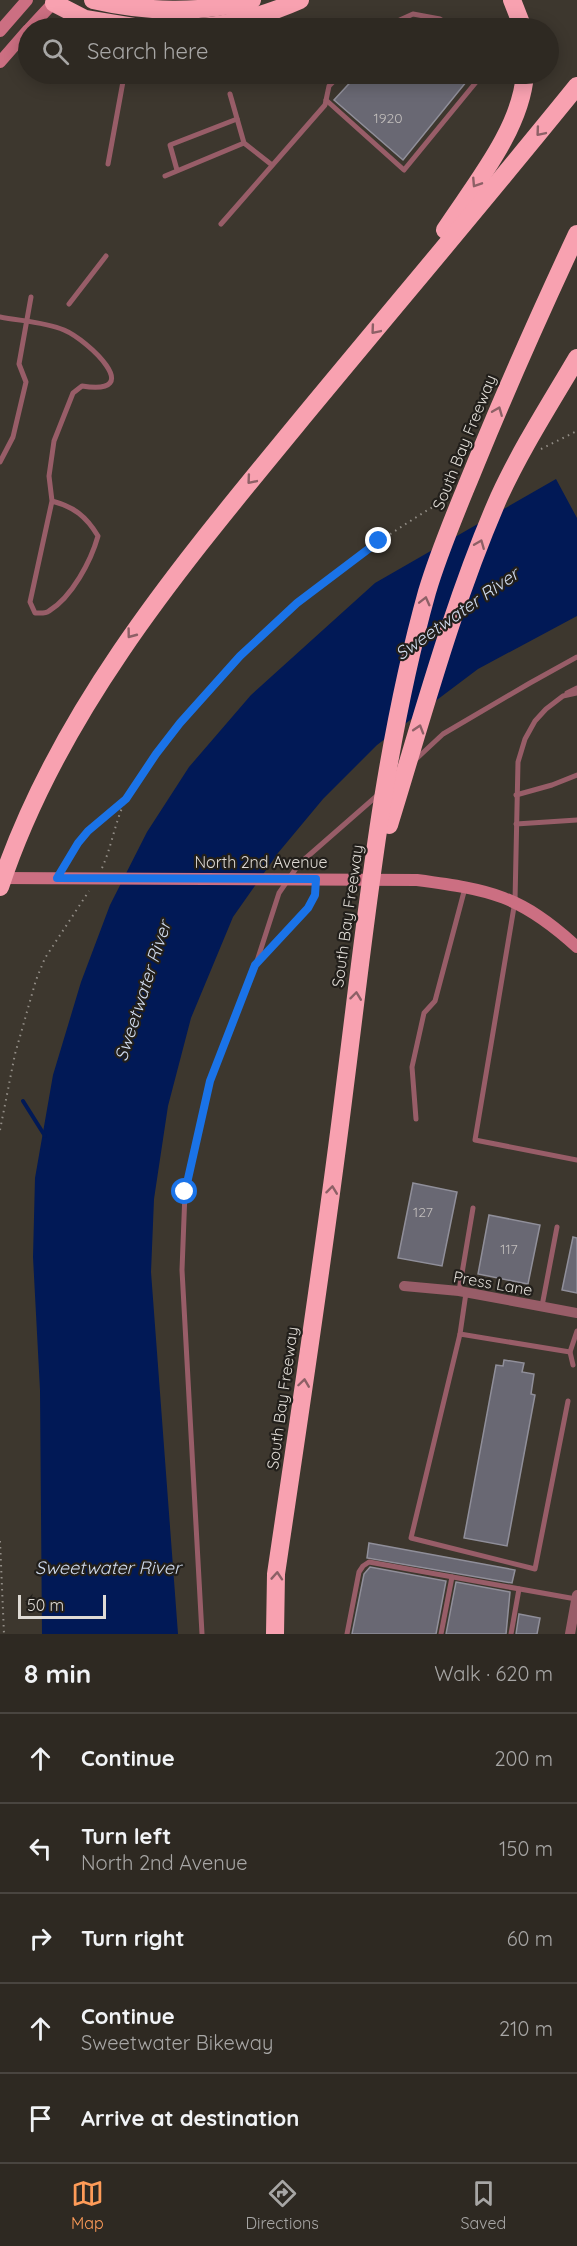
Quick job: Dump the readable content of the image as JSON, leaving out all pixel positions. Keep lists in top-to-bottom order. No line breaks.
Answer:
{"streets":{"highway":["South Bay Freeway"],"street":["North 2nd Avenue","Press Lane"]},"water":["Sweetwater River"],"house_numbers":["1920","127","117"],"scale_bar":"50 m","page":{"search":"Search here","scale":"50 m","heading":["8 min","Walk · 620 m"],"list":[["Continue","200 m"],["Turn left","North 2nd Avenue","150 m"],["Turn right","60 m"],["Continue","Sweetwater Bikeway","210 m"],"Arrive at destination"],"nav":["Map","Directions","Saved"]}}
